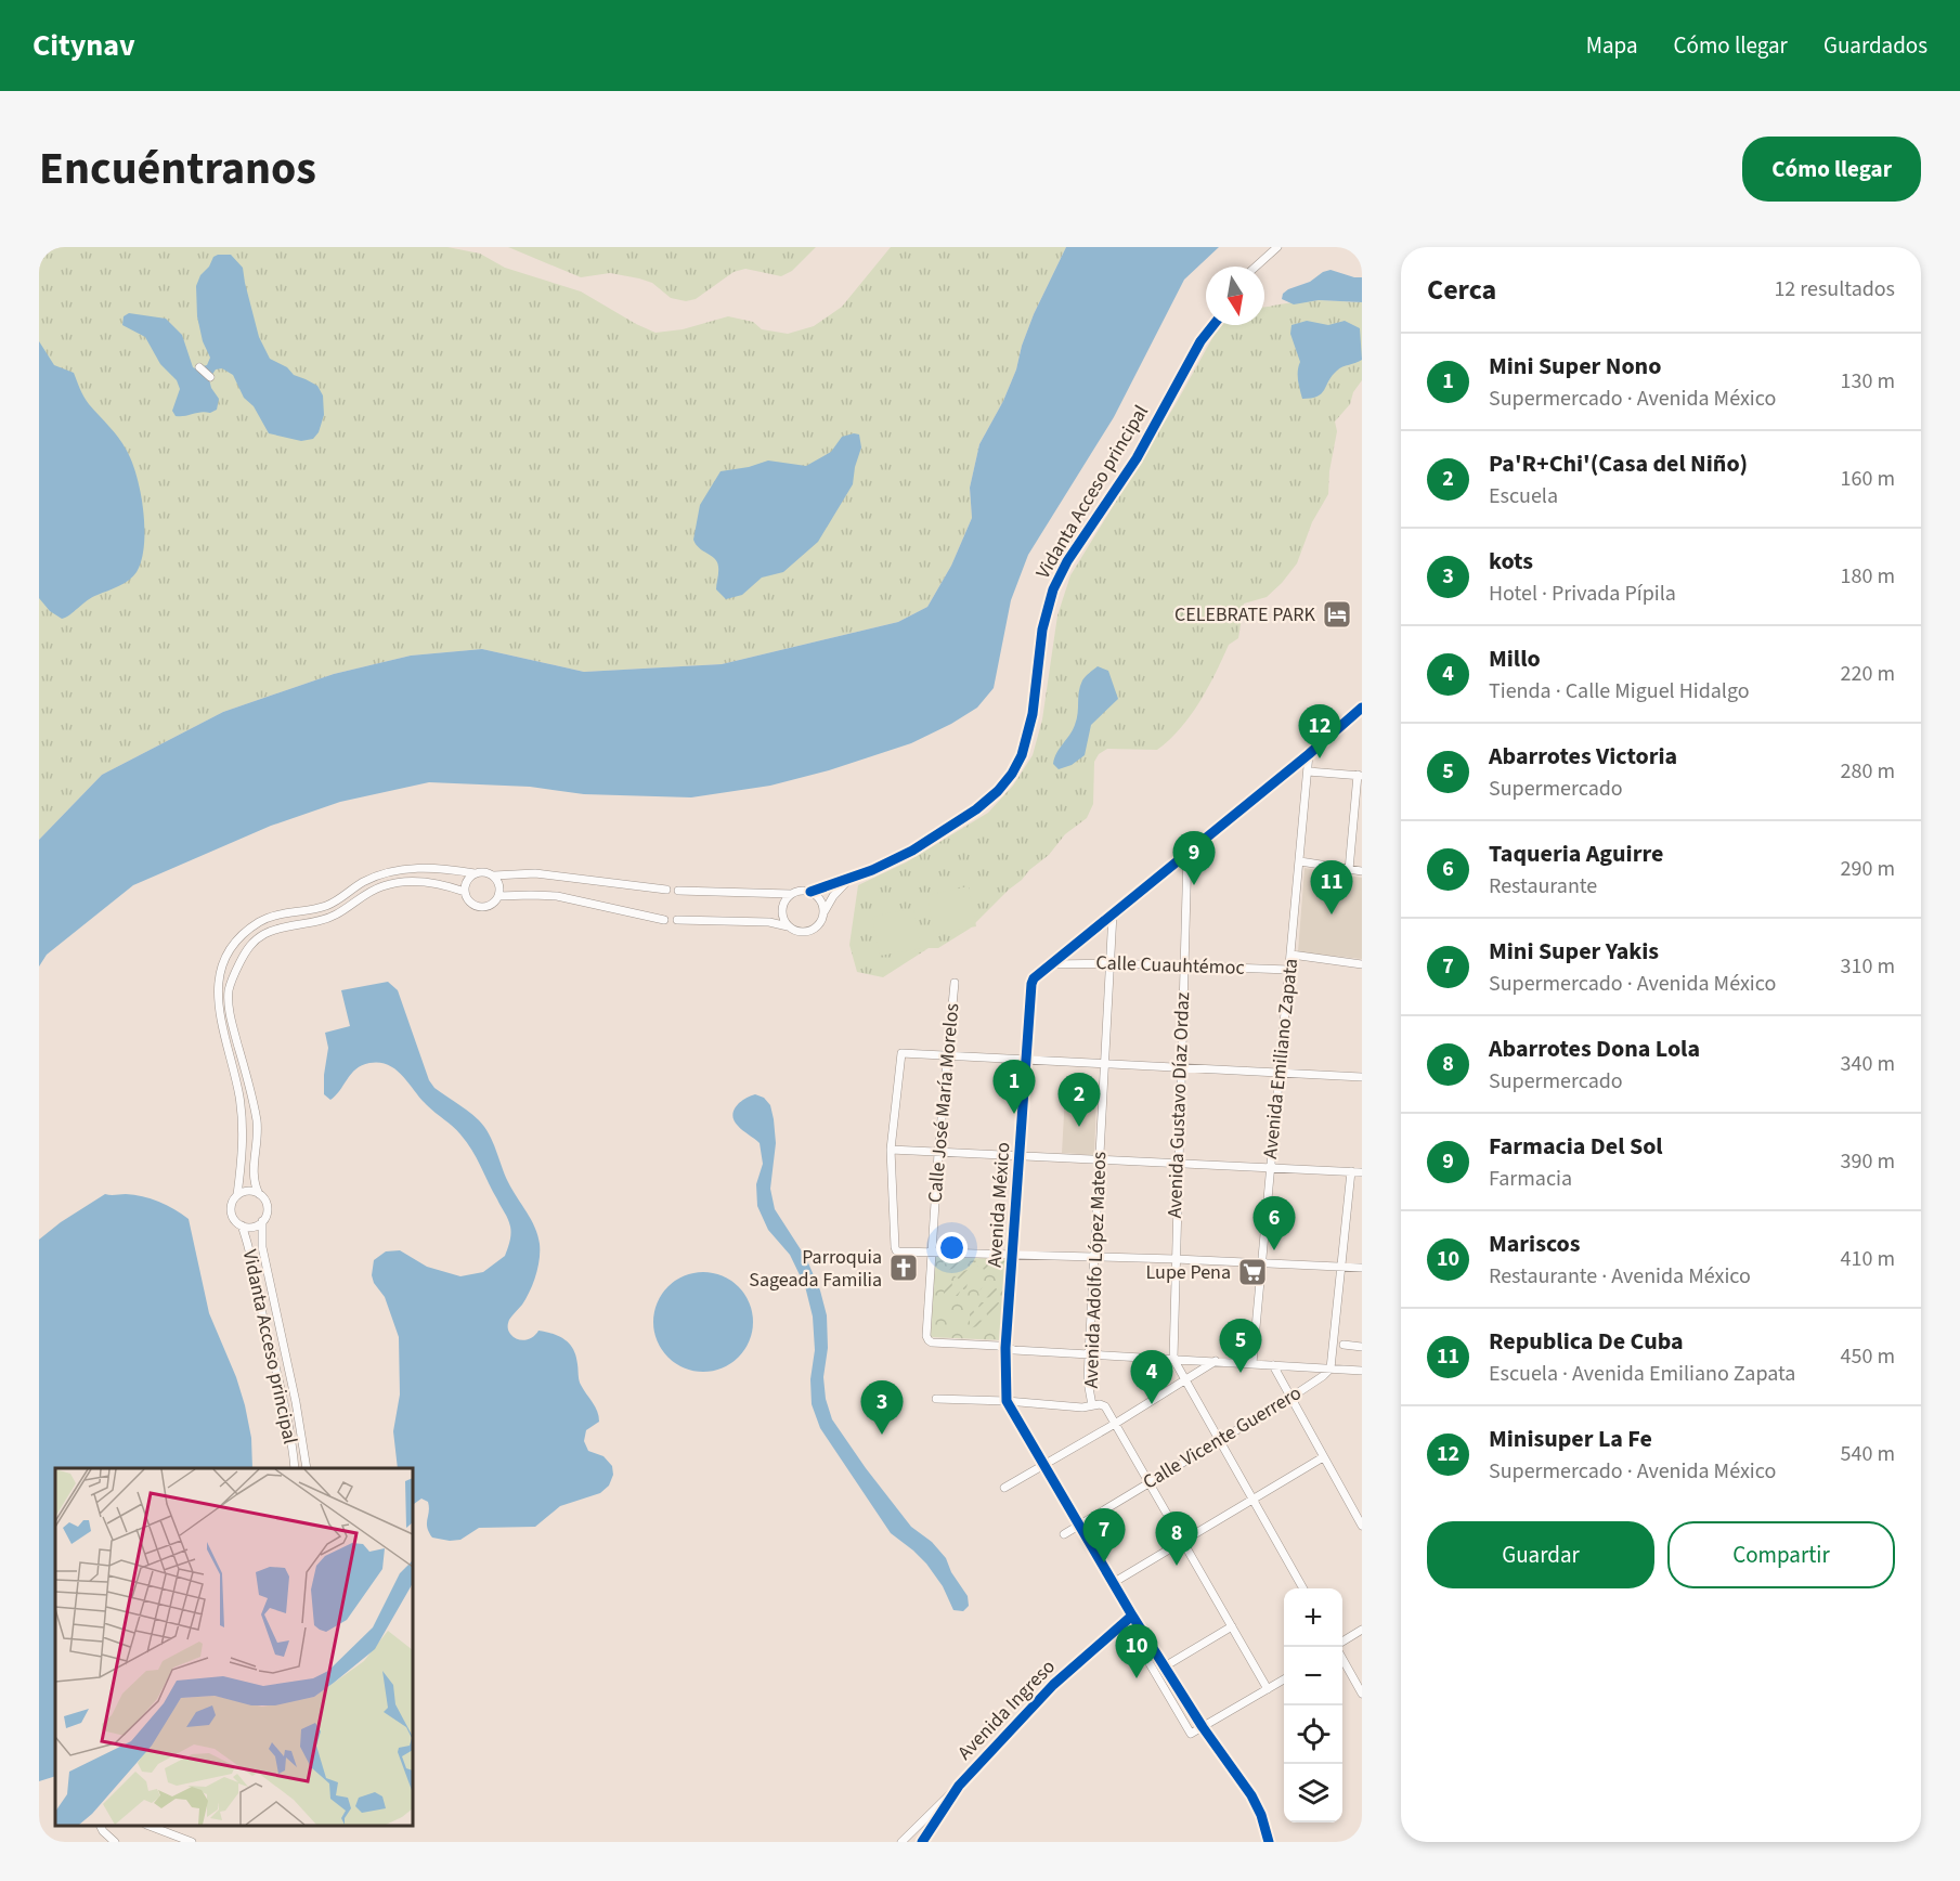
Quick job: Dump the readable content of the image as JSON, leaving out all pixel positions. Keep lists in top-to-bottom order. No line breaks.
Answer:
{"streets":{"street":["Vidanta Acceso principal","Calle Cuauhtémoc","Avenida Emiliano Zapata","Calle José María Morelos","Avenida Gustavo Díaz Ordaz","Avenida México","Avenida Adolfo López Mateos","Calle Vicente Guerrero","Avenida Ingreso"]},"crossings":[["Calle Cuauhtémoc","Avenida Emiliano Zapata"],["Calle Cuauhtémoc","Avenida Gustavo Díaz Ordaz"],["Calle Cuauhtémoc","Avenida México"],["Calle Cuauhtémoc","Avenida Adolfo López Mateos"],["Avenida Emiliano Zapata","Avenida México"],["Calle José María Morelos","Avenida México"],["Avenida Gustavo Díaz Ordaz","Avenida México"],["Avenida México","Avenida Adolfo López Mateos"],["Avenida México","Calle Vicente Guerrero"],["Avenida México","Avenida Ingreso"],["Avenida Adolfo López Mateos","Calle Vicente Guerrero"]],"places":{"hotel":["CELEBRATE PARK"],"church":["Parroquia Sageada Familia"],"supermarket":["Lupe Pena"]},"north":"bottom","page":{"header":"Citynav","nav":["Mapa","Cómo llegar","Guardados"],"title":"Encuéntranos","buttons":["Cómo llegar",["Guardar","Compartir"]],"heading":["Cerca","12 resultados"],"list":[{"mark":"1","name":"Mini Super Nono","note":"Supermercado · Avenida México","value":"130 m"},{"mark":"2","name":"Pa'R+Chi'(Casa del Niño)","note":"Escuela","value":"160 m"},{"mark":"3","name":"kots","note":"Hotel · Privada Pípila","value":"180 m"},{"mark":"4","name":"Millo","note":"Tienda · Calle Miguel Hidalgo","value":"220 m"},{"mark":"5","name":"Abarrotes Victoria","note":"Supermercado","value":"280 m"},{"mark":"6","name":"Taqueria Aguirre","note":"Restaurante","value":"290 m"},{"mark":"7","name":"Mini Super Yakis","note":"Supermercado · Avenida México","value":"310 m"},{"mark":"8","name":"Abarrotes Dona Lola","note":"Supermercado","value":"340 m"},{"mark":"9","name":"Farmacia Del Sol","note":"Farmacia","value":"390 m"},{"mark":"10","name":"Mariscos","note":"Restaurante · Avenida México","value":"410 m"},{"mark":"11","name":"Republica De Cuba","note":"Escuela · Avenida Emiliano Zapata","value":"450 m"},{"mark":"12","name":"Minisuper La Fe","note":"Supermercado · Avenida México","value":"540 m"}],"pins":["12","9","11","1","2","6","5","4","3","7","8","10"],"map_buttons":["+","−"]}}
